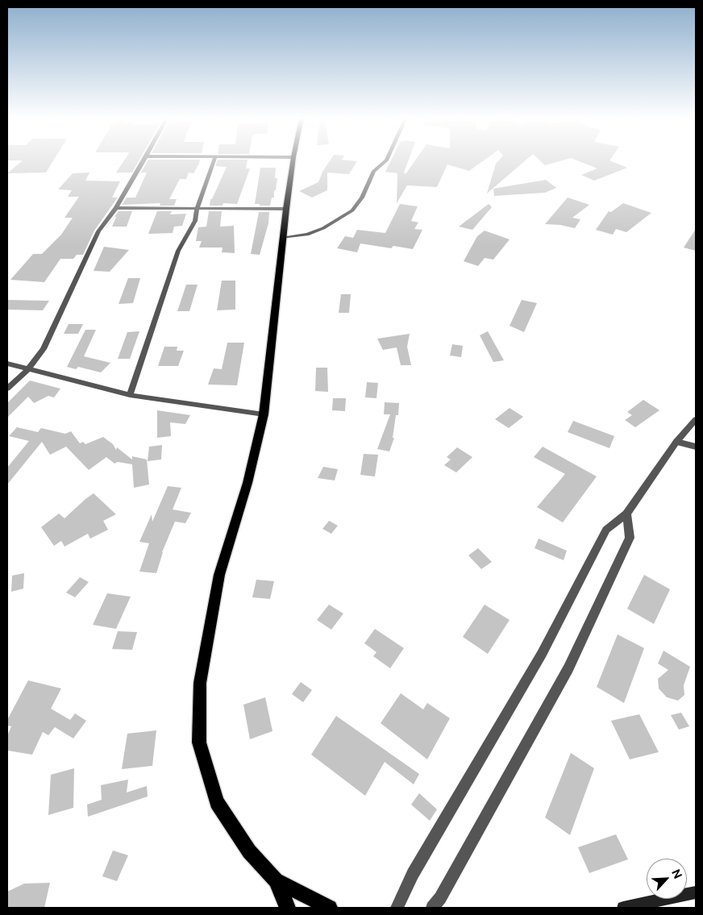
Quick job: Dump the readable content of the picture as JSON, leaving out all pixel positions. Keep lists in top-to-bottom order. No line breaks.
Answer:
{"north":"top right"}
